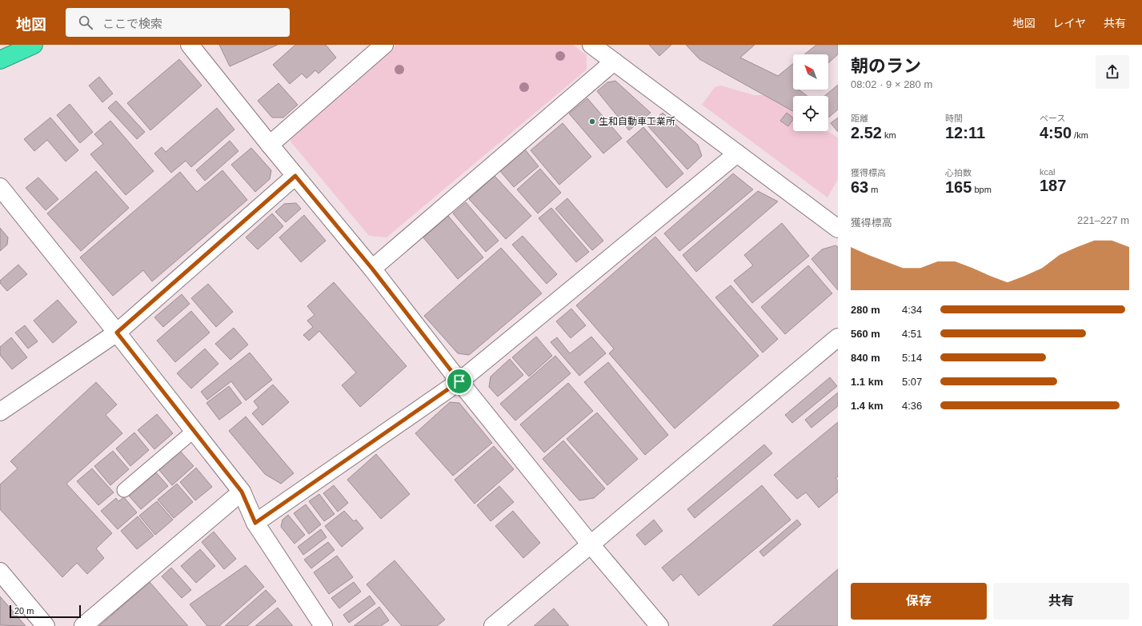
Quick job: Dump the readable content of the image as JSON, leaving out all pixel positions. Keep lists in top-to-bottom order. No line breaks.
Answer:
{"places":["生和自動車工業所"],"scale_bar":"20 m","north":"top left","page":{"header":"地図","search":"ここで検索","nav":["地図","レイヤ","共有"],"heading":["朝のラン","08:02 · 9 × 280 m"],"stats":[["距離","2.52 km"],["時間","12:11"],["ペース","4:50 /km"],["獲得標高","63 m"],["心拍数","165 bpm"],["kcal","187"]],"chart":["獲得標高","221–227 m"],"list":[{"name":"280 m","note":"4:34"},{"name":"560 m","note":"4:51"},{"name":"840 m","note":"5:14"},{"name":"1.1 km","note":"5:07"},{"name":"1.4 km","note":"4:36"}],"buttons":["保存","共有"],"scale":"20 m"}}
